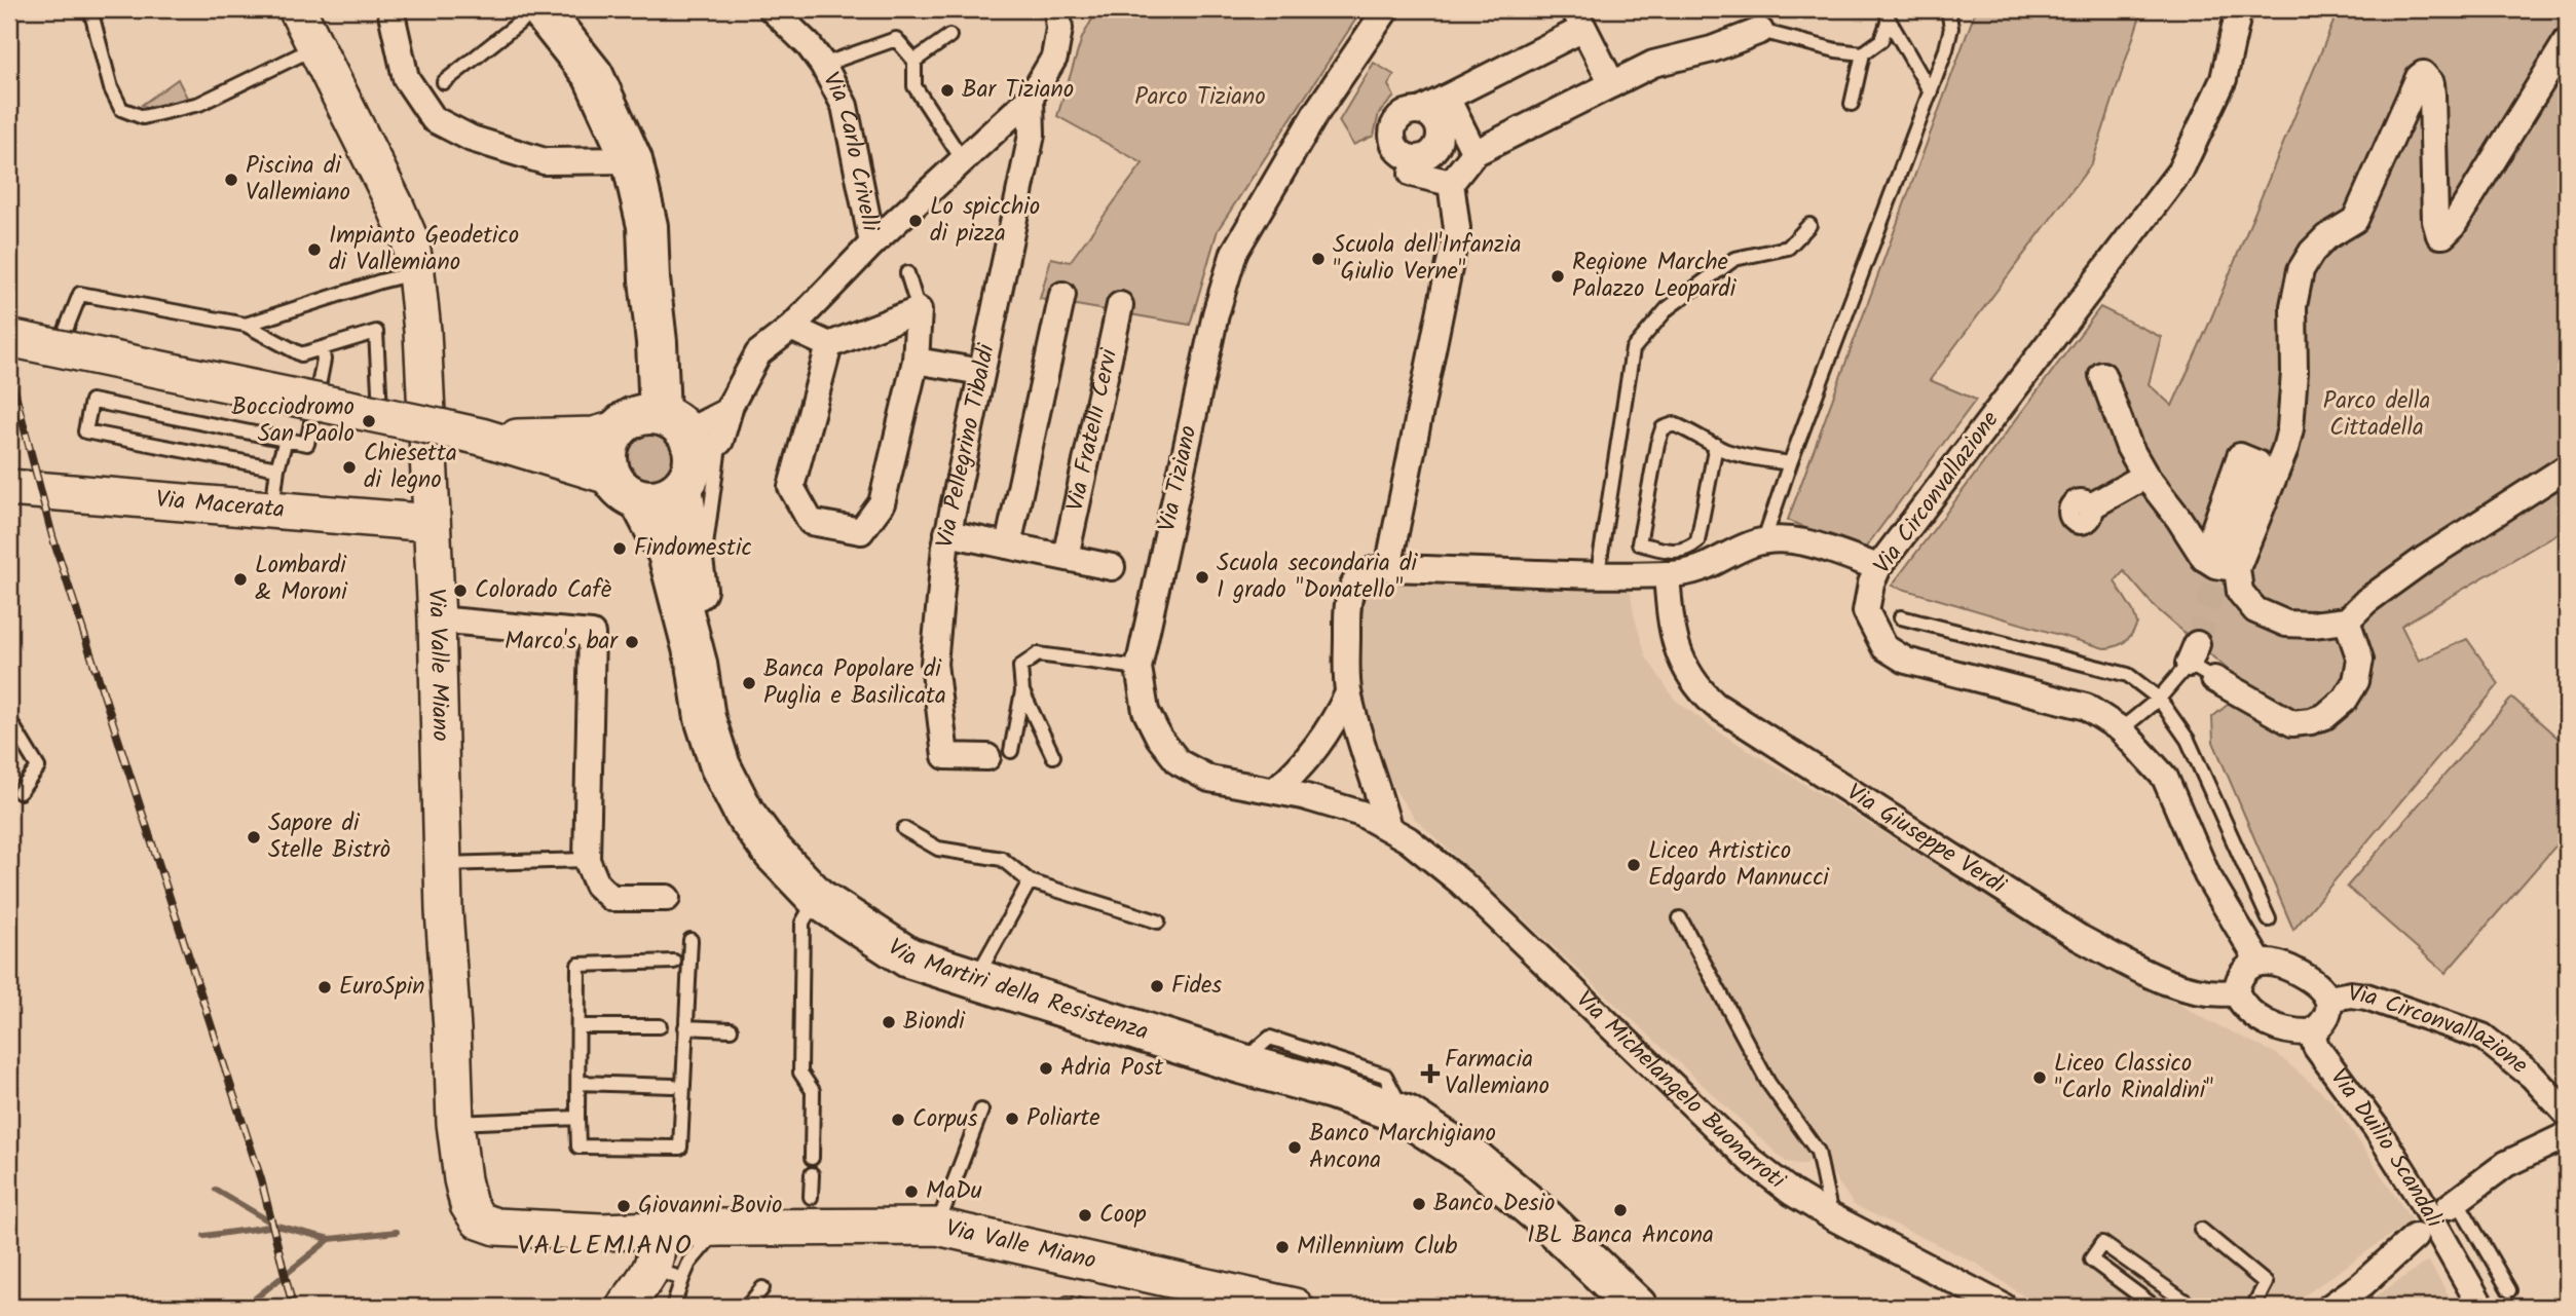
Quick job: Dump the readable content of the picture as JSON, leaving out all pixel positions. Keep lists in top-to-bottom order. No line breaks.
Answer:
{"streets":{"main road":["Via Martiri della Resistenza"],"street":["Via Carlo Crivelli","Via Fratelli Cervi","Via Pellegrino Tibaldi","Via Tiziano","Via Circonvallazione","Via Macerata","Via Valle Miano","Via Giuseppe Verdi","Via Michelangelo Buonarroti","Via Duilio Scandali"]},"crossings":[["Via Tiziano","Via Michelangelo Buonarroti"],["Via Circonvallazione","Via Giuseppe Verdi"],["Via Circonvallazione","Via Duilio Scandali"],["Via Macerata","Via Valle Miano"],["Via Giuseppe Verdi","Via Duilio Scandali"]],"districts":["VALLEMIANO"],"parks":["Parco Tiziano","Parco della Cittadella"],"places":{"other":["Bar Tiziano","Piscina di Vallemiano","Lo spicchio di pizza","Impianto Geodetico di Vallemiano","Scuola dell'Infanzia \"Giulio Verne\"","Regione Marche Palazzo Leopardi","Bocciodromo San Paolo","Chiesetta di legno","Findomestic","Scuola secondaria di I grado \"Donatello\"","Lombardi & Moroni","Colorado Cafè","Marco's bar","Banca Popolare di Puglia e Basilicata","Sapore di Stelle Bistrò","Liceo Artistico Edgardo Mannucci","Fides","EuroSpin","Biondi","Adria Post","Liceo Classico \"Carlo Rinaldini\"","Poliarte","Corpus","Banco Marchigiano Ancona","MaDu","Banco Desio","Giovanni Bovio","IBL Banca Ancona","Coop","Millennium Club"],"health":["Farmacia Vallemiano"]}}
